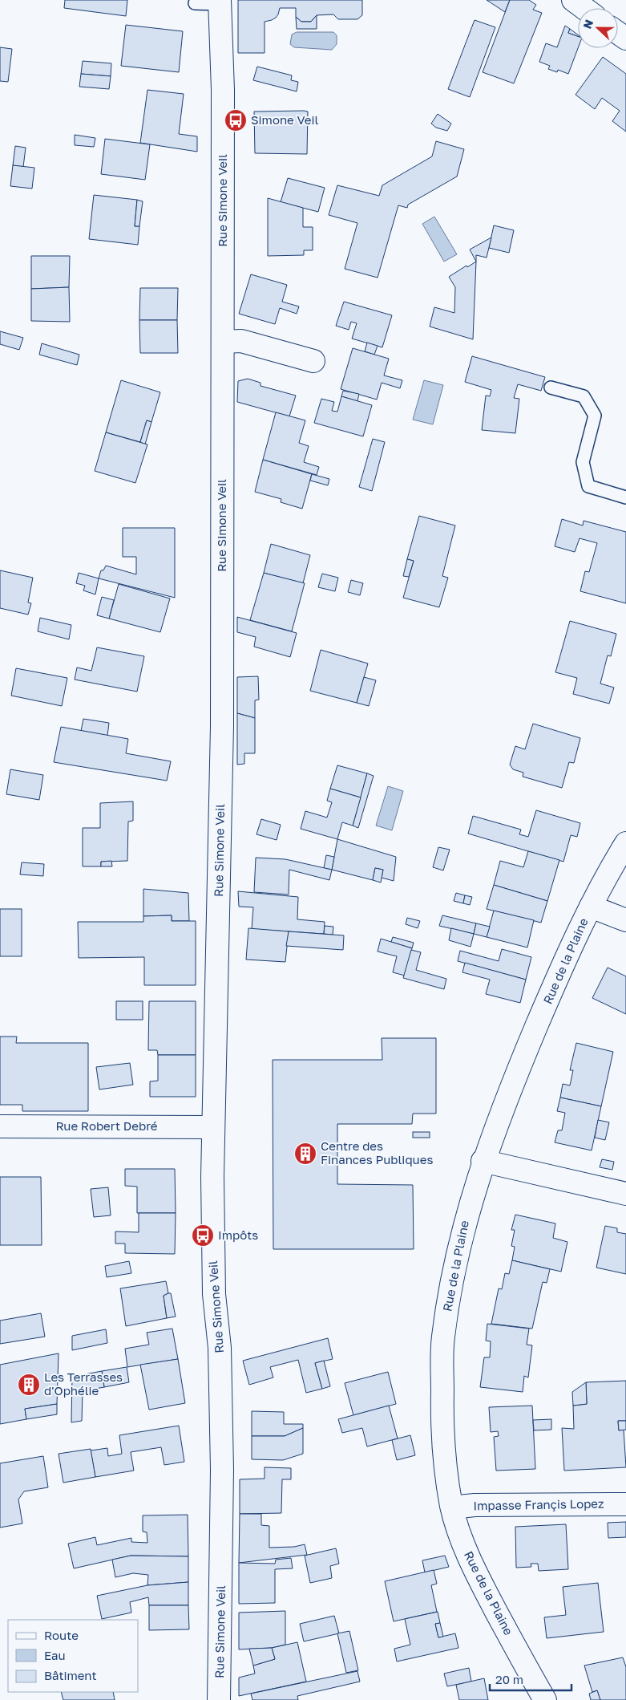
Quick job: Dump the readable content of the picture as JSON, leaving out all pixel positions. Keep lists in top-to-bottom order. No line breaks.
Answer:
{"streets":{"main road":["Rue Simone Veil","Rue de la Plaine","Rue Robert Debré","Impasse Françis Lopez"]},"crossings":[["Rue Simone Veil","Rue Robert Debré"],["Rue de la Plaine","Impasse Françis Lopez"]],"places":{"bus stop":["Simone Veil","Impôts"],"building":["Centre des Finances Publiques","Les Terrasses d'Ophélie"]},"legend":["Route","Eau","Bâtiment"],"scale_bar":"20 m","north":"left"}
